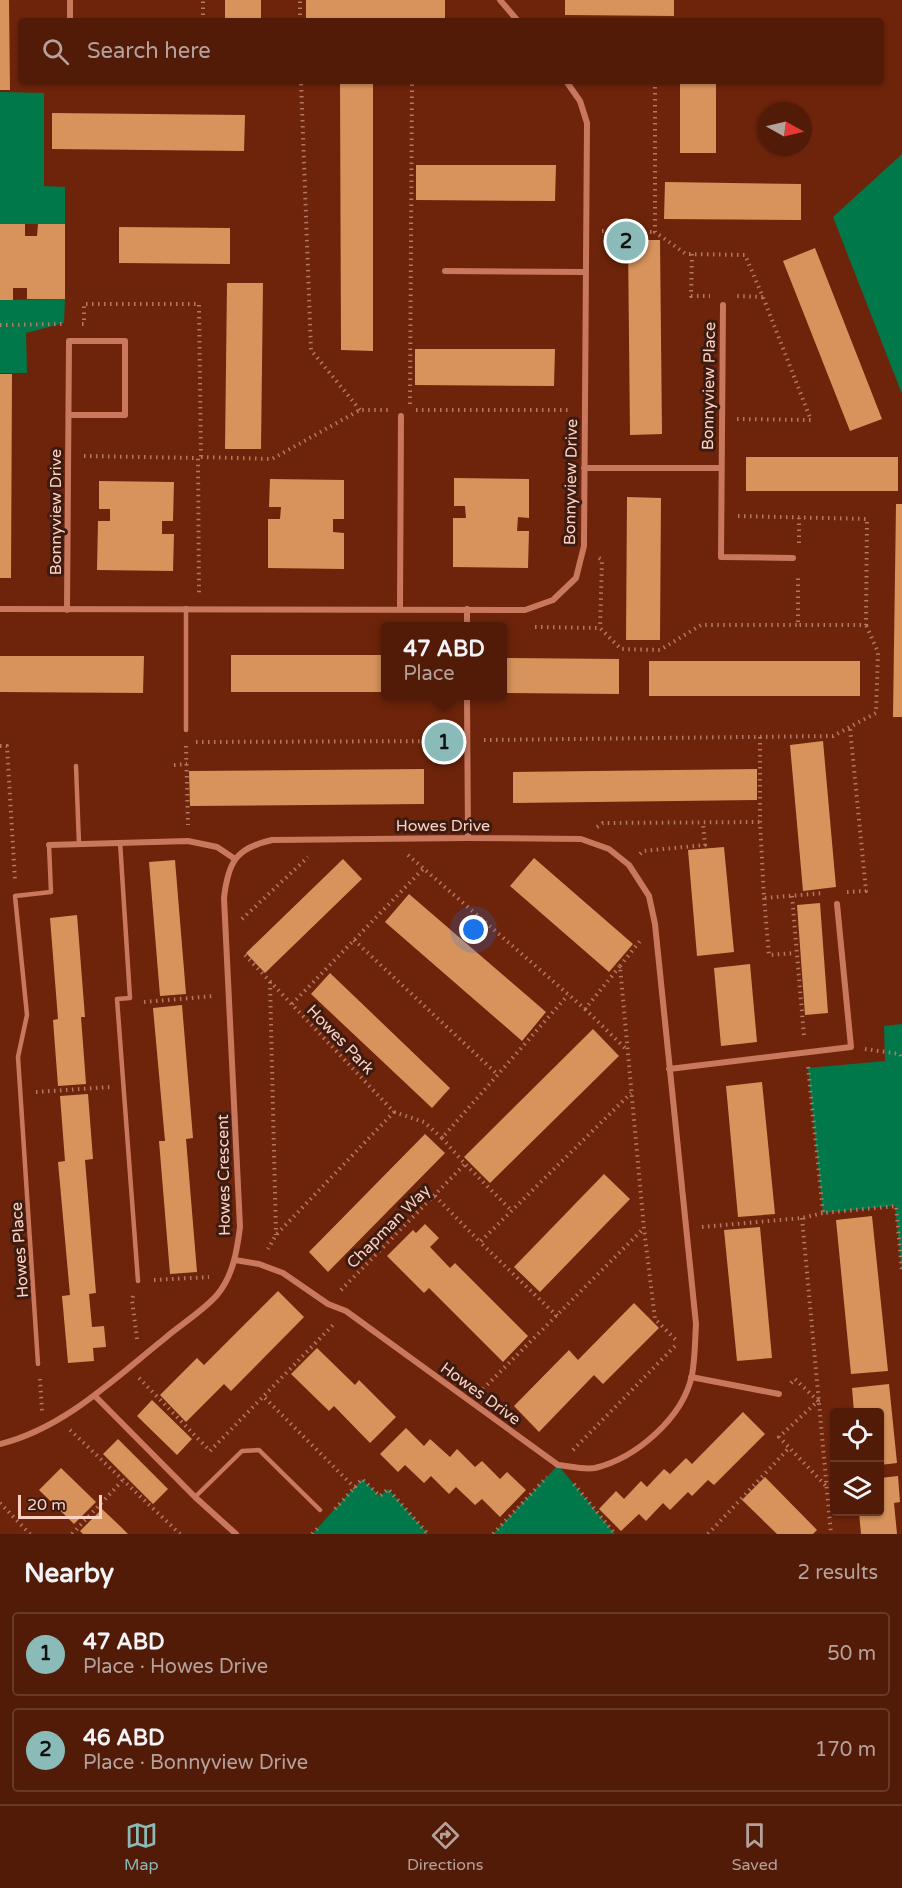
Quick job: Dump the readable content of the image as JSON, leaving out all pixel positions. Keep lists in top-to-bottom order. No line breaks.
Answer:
{"streets":{"street":["Bonnyview Place","Bonnyview Drive","Howes Drive","Howes Crescent"],"lane":["Howes Place"],"path":["Howes Park","Chapman Way"]},"crossings":[["Bonnyview Place","Bonnyview Drive"],["Howes Drive","Howes Crescent"],["Howes Drive","Chapman Way"],["Howes Park","Howes Crescent"]],"scale_bar":"20 m","north":"right","page":{"search":"Search here","pins":["2","1"],"popup":["47 ABD","Place"],"scale":"20 m","heading":["Nearby","2 results"],"list":[{"mark":"1","name":"47 ABD","note":"Place · Howes Drive","value":"50 m"},{"mark":"2","name":"46 ABD","note":"Place · Bonnyview Drive","value":"170 m"}],"nav":["Map","Directions","Saved"]}}
